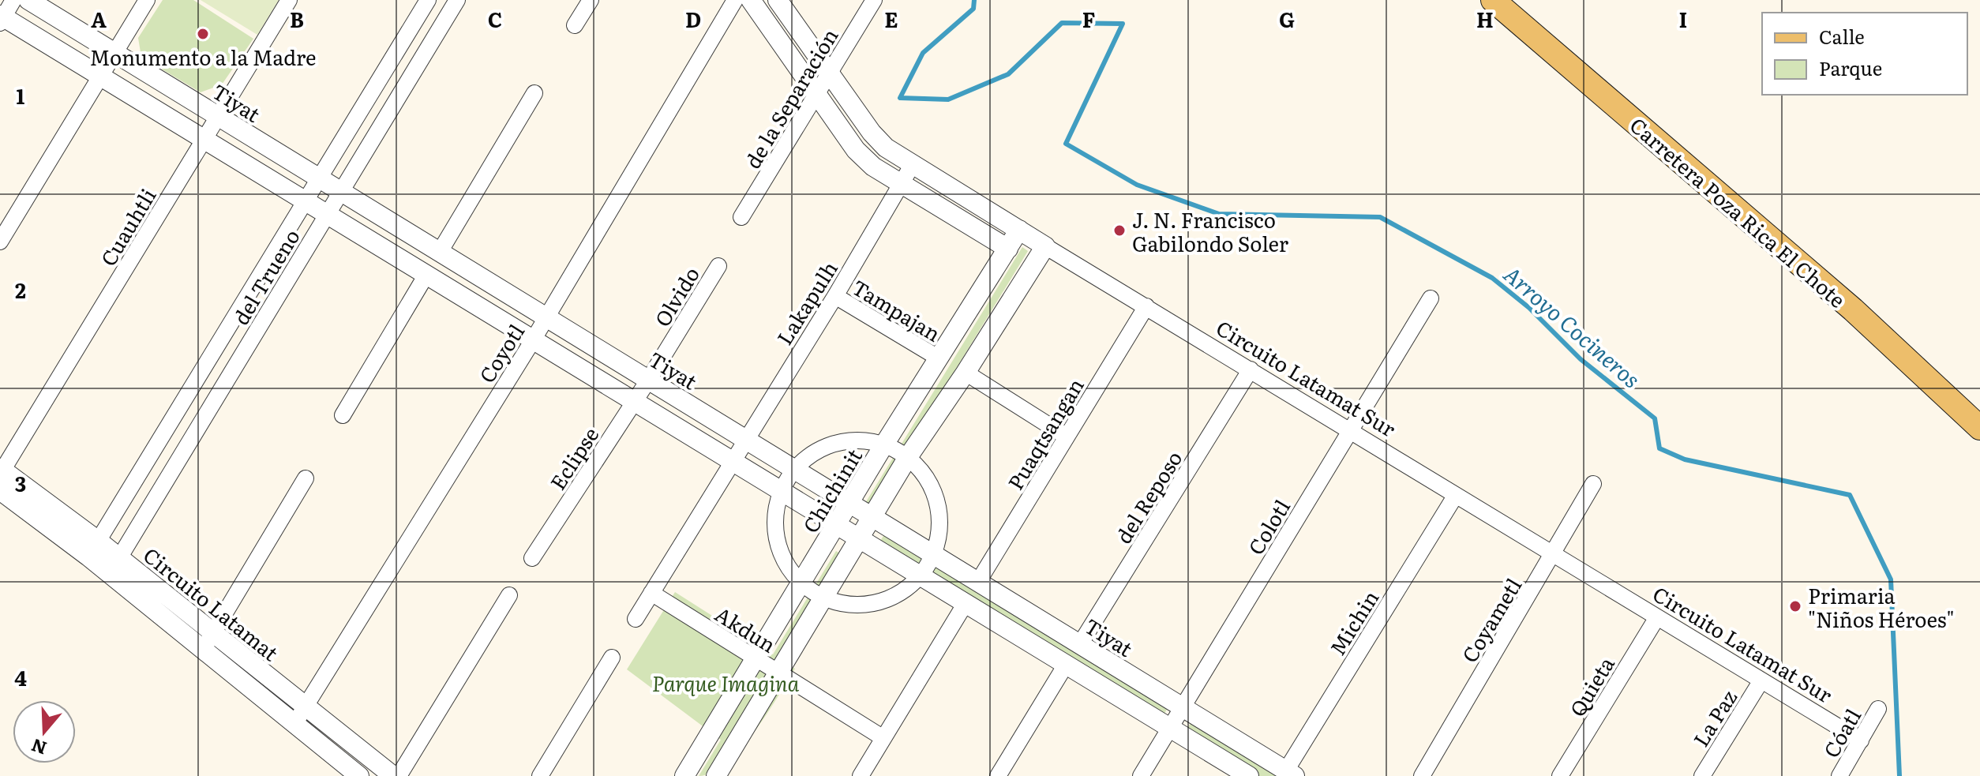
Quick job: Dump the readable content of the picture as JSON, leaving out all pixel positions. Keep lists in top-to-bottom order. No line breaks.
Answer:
{"streets":{"main road":["Carretera Poza Rica El Chote"],"street":["de la Separación","Tiyat","Cuauhtli","del Trueno","Olvido","Lakapulh","Tampajan","Coyotl","Circuito Latamat Sur","Puaqtsangan","Eclipse","Chichinit","del Reposo","Colotl","Circuito Latamat","Coyametl","Michin","Akdun","Quieta","La Paz","Cóatl"]},"crossings":[["de la Separación","Circuito Latamat Sur"],["Tiyat","Cuauhtli"],["Tiyat","del Trueno"],["Tiyat","Olvido"],["Tiyat","Lakapulh"],["Tiyat","Coyotl"],["Tiyat","Puaqtsangan"],["Tiyat","Eclipse"],["Tiyat","Chichinit"],["Tiyat","del Reposo"],["Tiyat","Colotl"],["Tiyat","Michin"],["Cuauhtli","Circuito Latamat"],["del Trueno","Circuito Latamat"],["Olvido","Eclipse"],["Lakapulh","Tampajan"],["Lakapulh","Circuito Latamat Sur"],["Lakapulh","Akdun"],["Tampajan","Chichinit"],["Coyotl","Circuito Latamat"],["Circuito Latamat Sur","Puaqtsangan"],["Circuito Latamat Sur","Chichinit"],["Circuito Latamat Sur","del Reposo"],["Circuito Latamat Sur","Colotl"],["Circuito Latamat Sur","Coyametl"],["Circuito Latamat Sur","Michin"],["Circuito Latamat Sur","Quieta"],["Circuito Latamat Sur","La Paz"],["Circuito Latamat Sur","Cóatl"],["Chichinit","Akdun"]],"water":["Arroyo Cocineros"],"parks":["Parque Imagina"],"places":["Monumento a la Madre","J. N. Francisco Gabilondo Soler","Primaria \"Niños Héroes\""],"legend":["Calle","Parque"],"north":"bottom","grid":{"columns":["A","B","C","D","E","F","G","H","I"],"rows":["1","2","3","4"]}}
